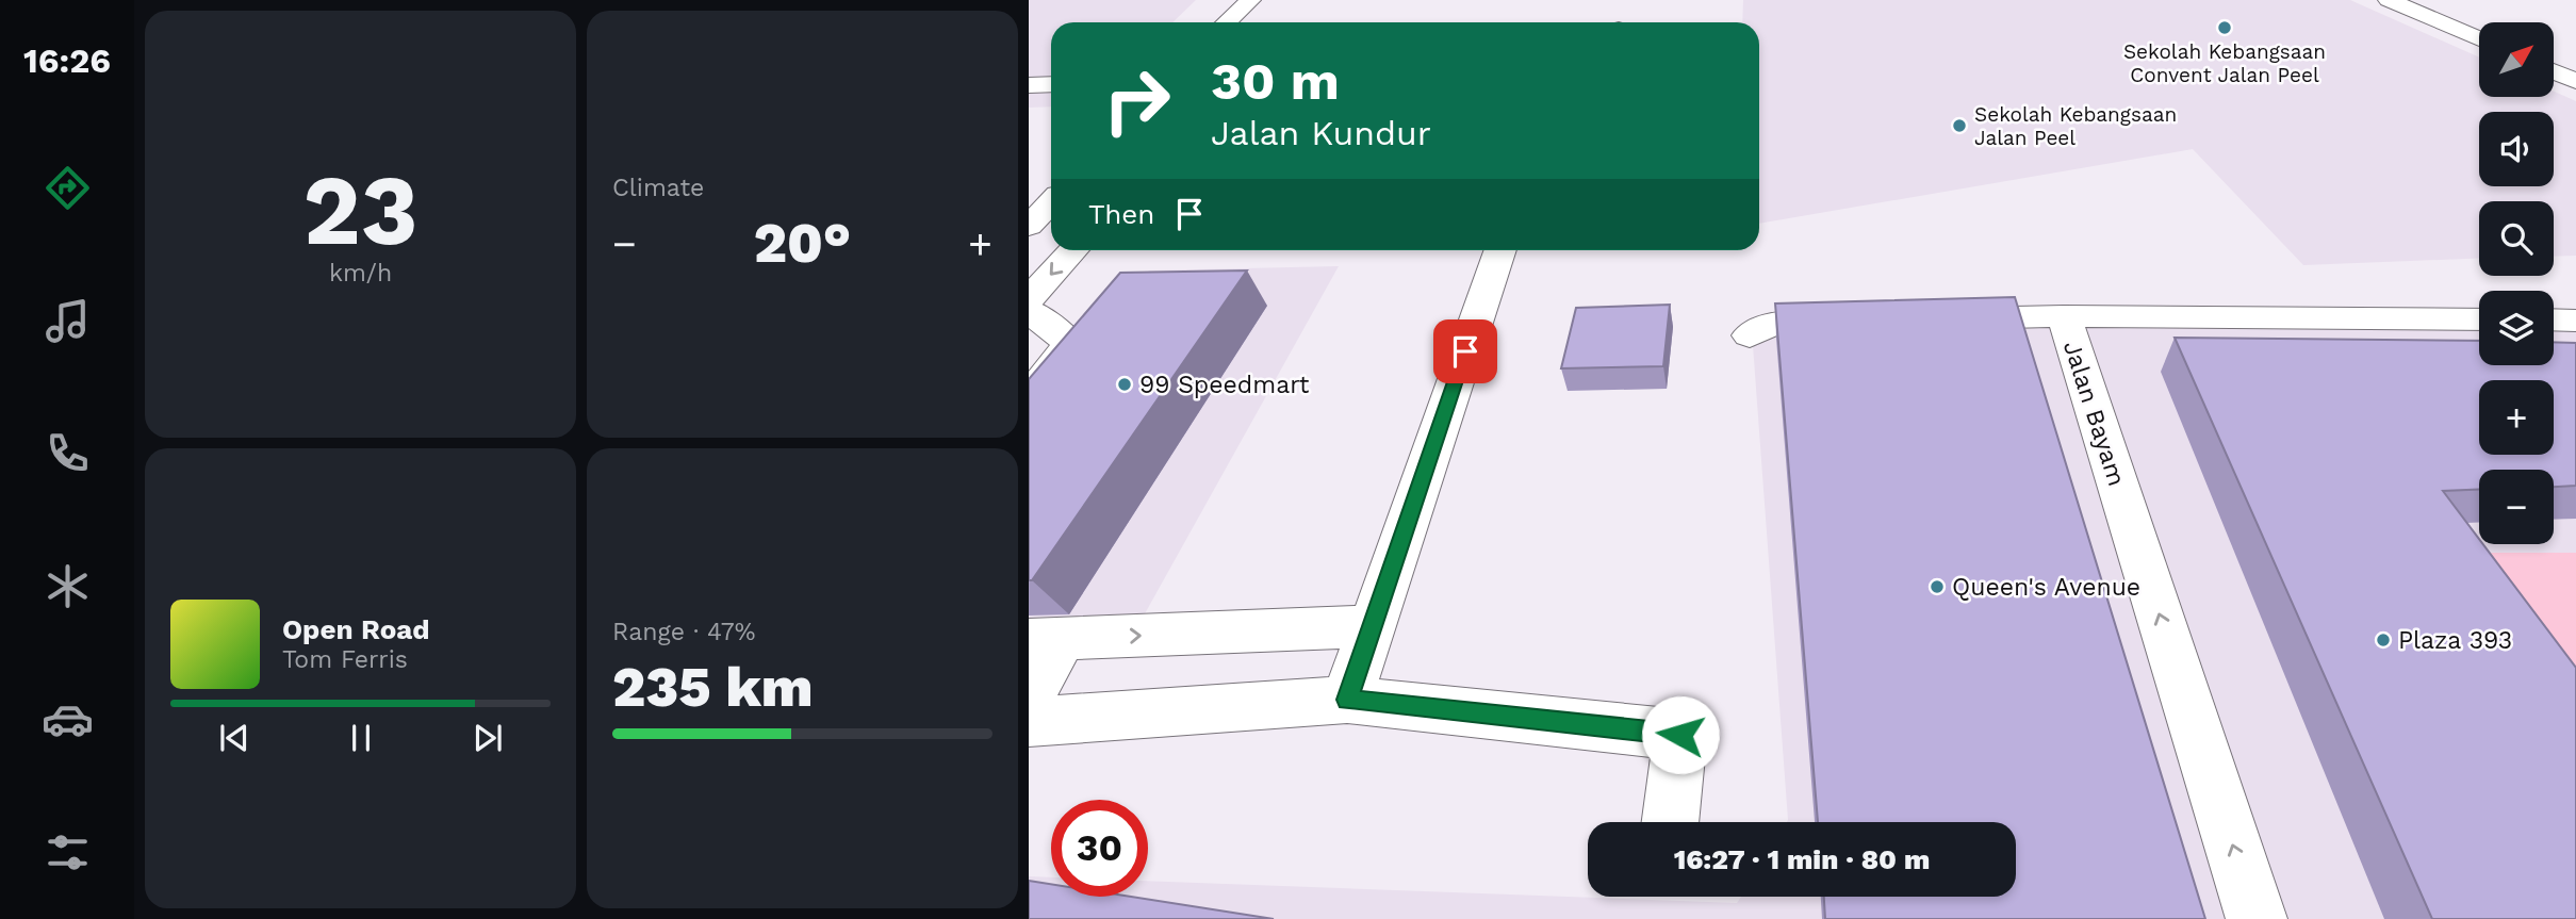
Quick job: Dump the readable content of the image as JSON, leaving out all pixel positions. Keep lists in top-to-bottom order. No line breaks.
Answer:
{"streets":{"street":["Jalan Bayam"]},"one_way":["Jalan Bayam"],"places":["Sekolah Kebangsaan Convent Jalan Peel","Sekolah Kebangsaan Jalan Peel","99 Speedmart","Queen's Avenue","Plaza 393"],"north":"top right","page":{"tabs":"16:26","tile":[["23","km/h"],"Climate",["Range · 47%","235 km"]],"map_buttons":["+","−"],"turn":["30 m","Jalan Kundur"],"then":"Then","heat":["−","20°","+"],"song":["Open Road","Tom Ferris"],"limit":"30","trip":"16:27 · 1 min · 80 m"}}
